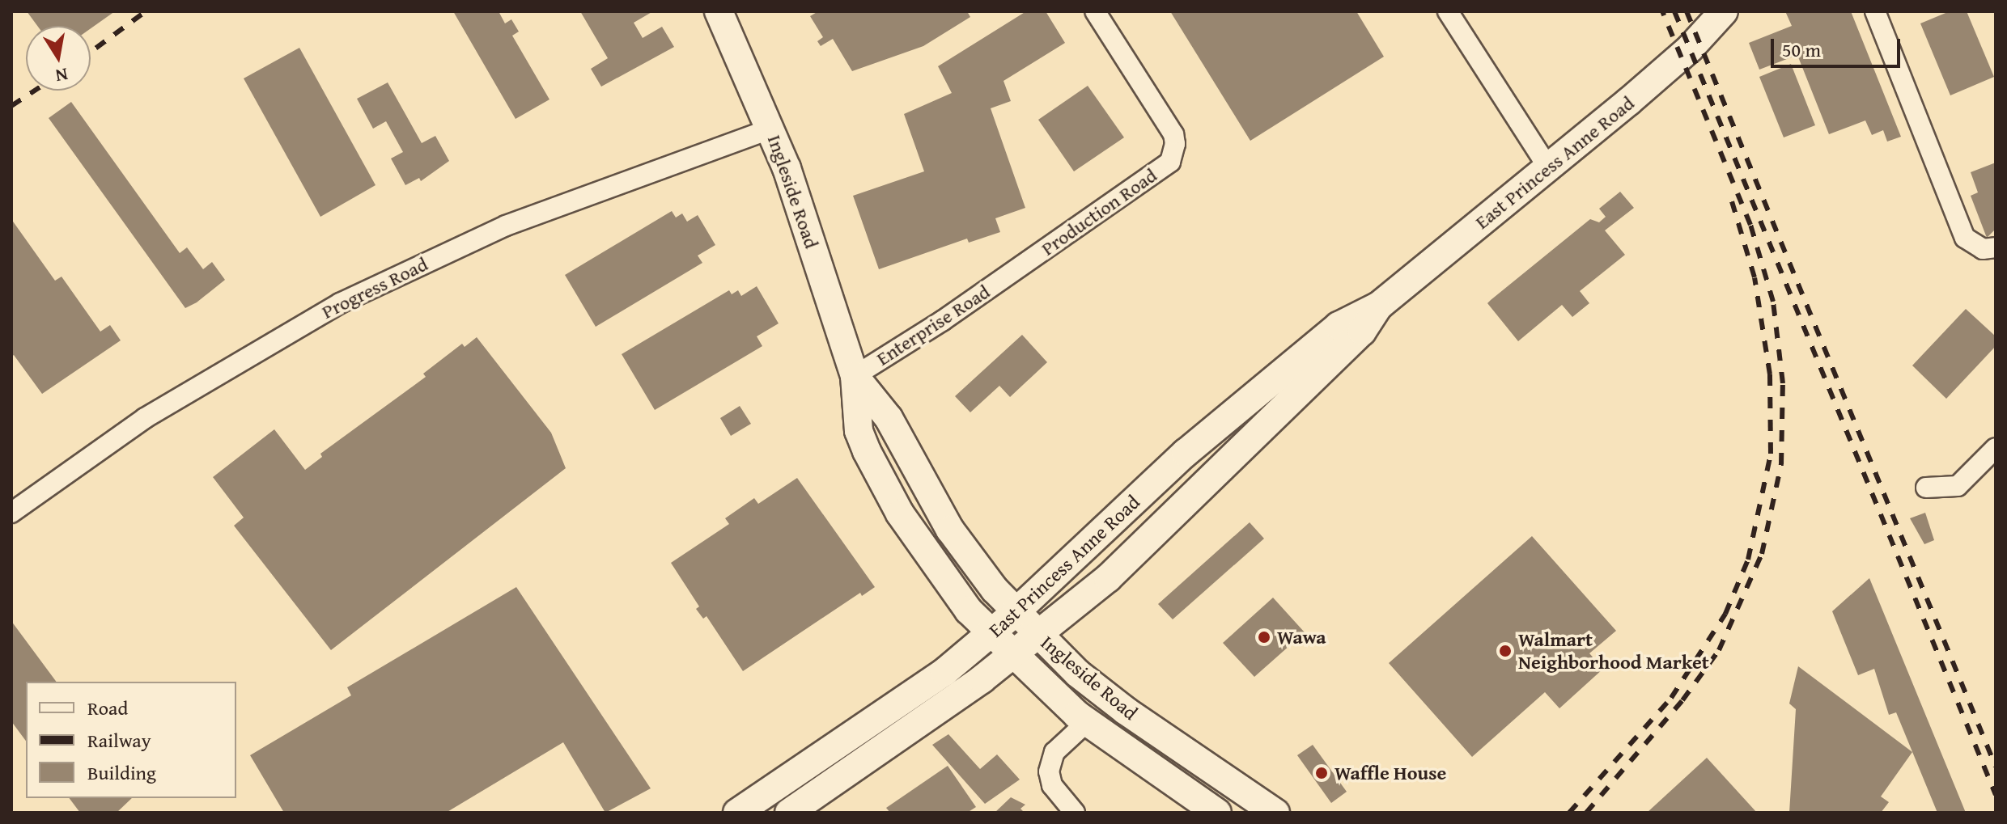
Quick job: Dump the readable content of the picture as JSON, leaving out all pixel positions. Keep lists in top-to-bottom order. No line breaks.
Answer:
{"streets":{"main road":["East Princess Anne Road","Ingleside Road"],"street":["Production Road","Progress Road","Enterprise Road"]},"crossings":[["East Princess Anne Road","Ingleside Road"],["Ingleside Road","Progress Road"],["Ingleside Road","Enterprise Road"],["Production Road","Enterprise Road"]],"places":["Wawa","Walmart Neighborhood Market","Waffle House"],"legend":["Road","Railway","Building"],"scale_bar":"50 m","north":"bottom"}
